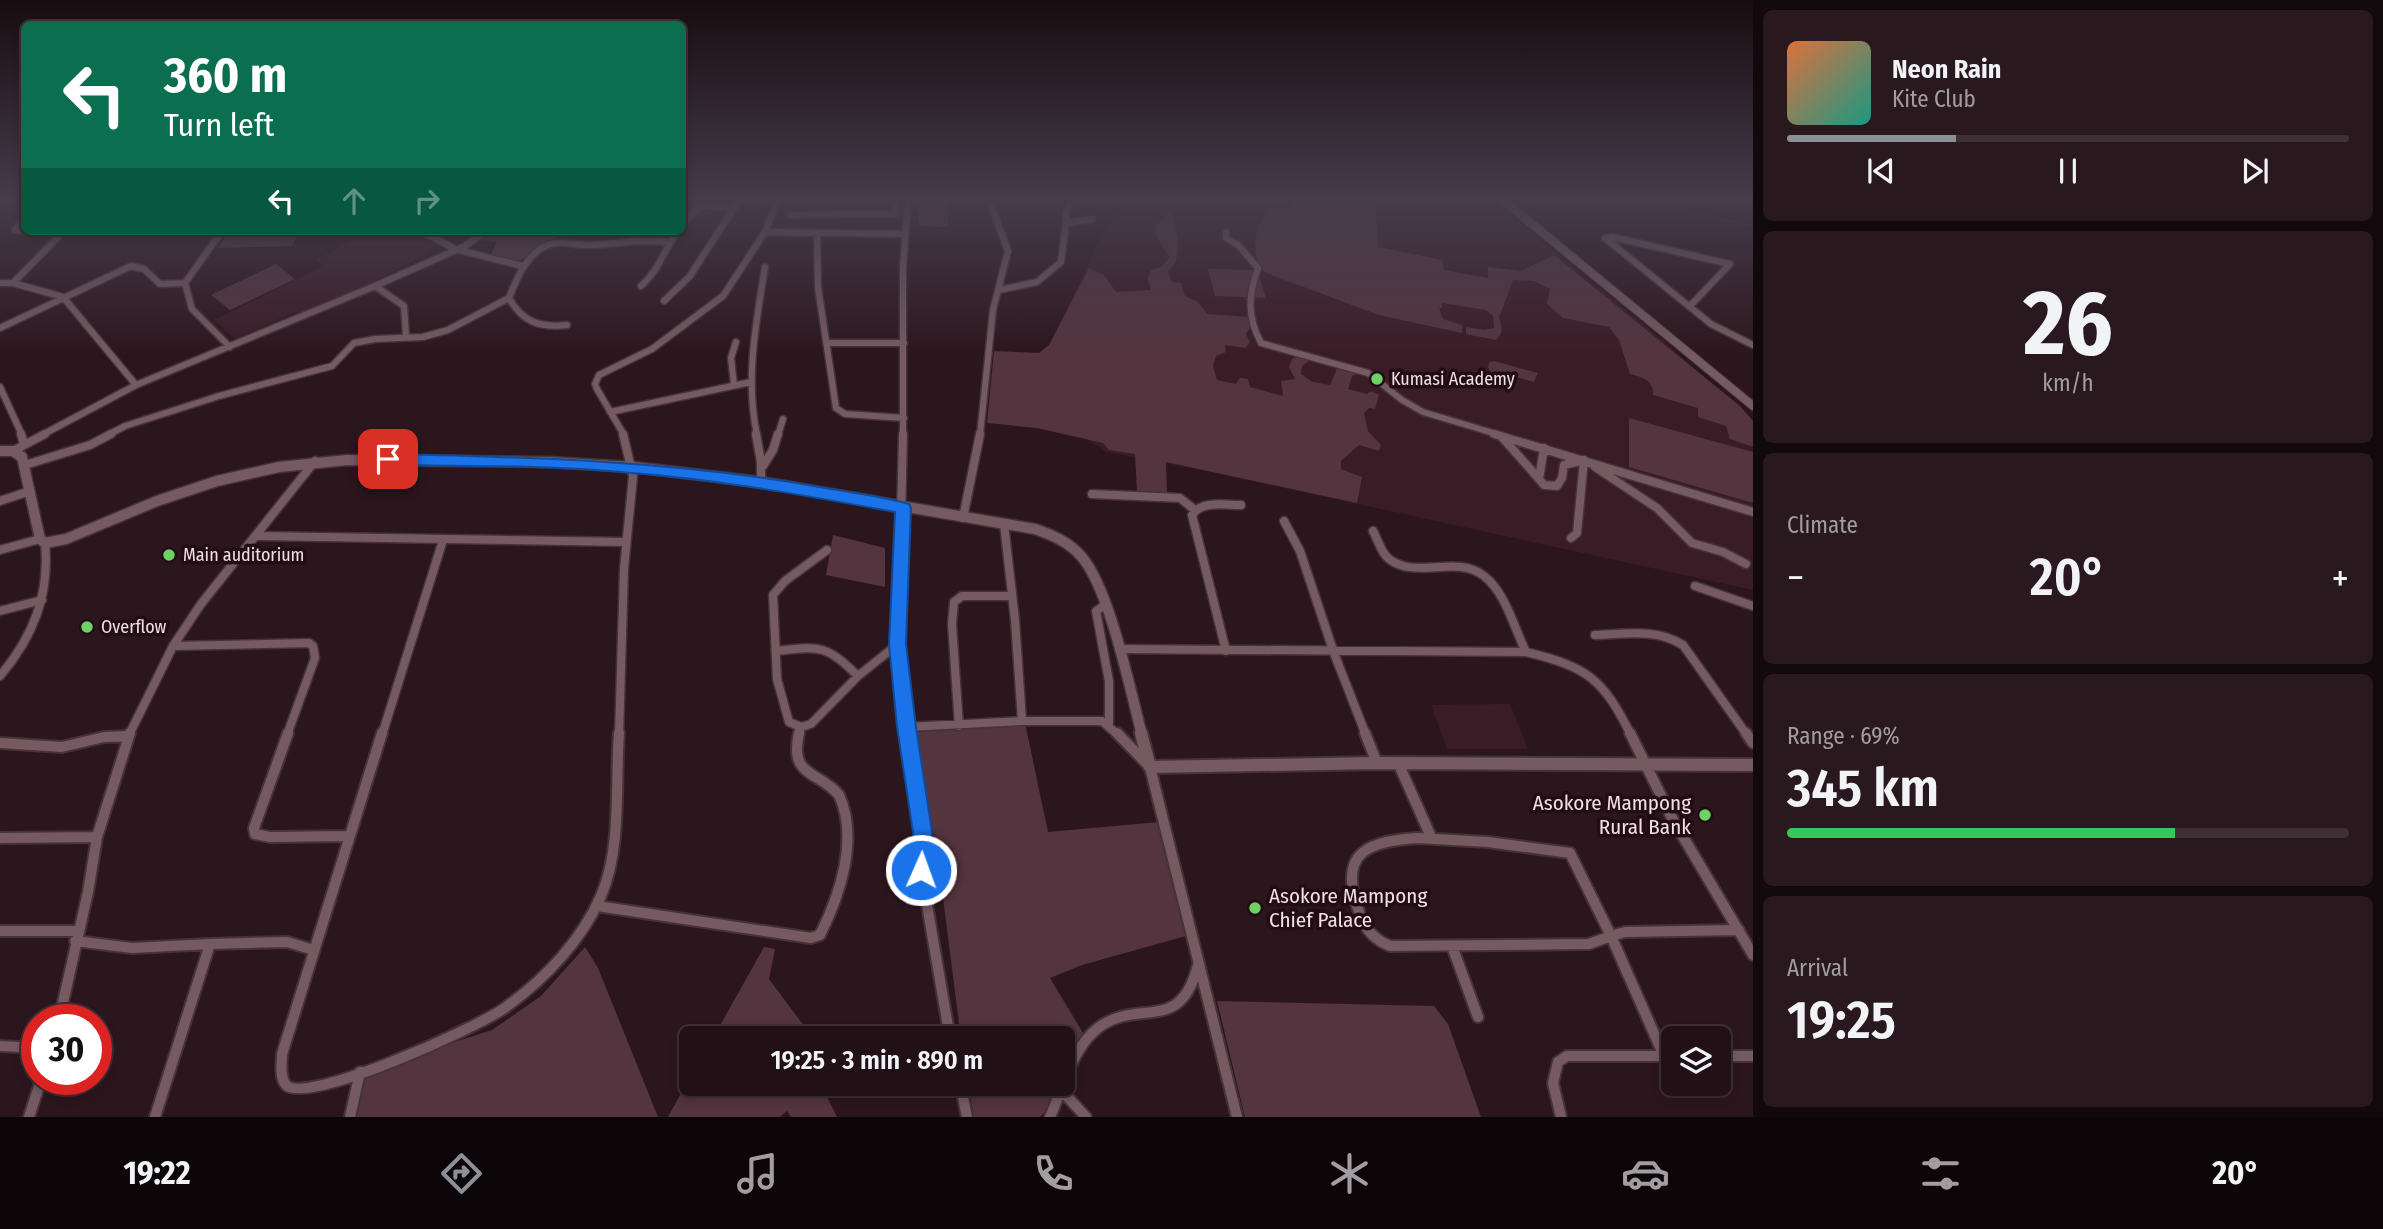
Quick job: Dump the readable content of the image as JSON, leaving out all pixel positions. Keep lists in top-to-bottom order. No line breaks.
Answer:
{"places":["Kumasi Academy","Main auditorium","Overflow","Asokore Mampong Rural Bank","Asokore Mampong Chief Palace"],"page":{"turn":["360 m","Turn left"],"song":["Neon Rain","Kite Club"],"tile":[["26","km/h"],"Climate",["Range · 69%","345 km"],["Arrival","19:25"]],"heat":["−","20°","+"],"limit":"30","trip":"19:25 · 3 min · 890 m","tabs":["19:22","20°"]}}
